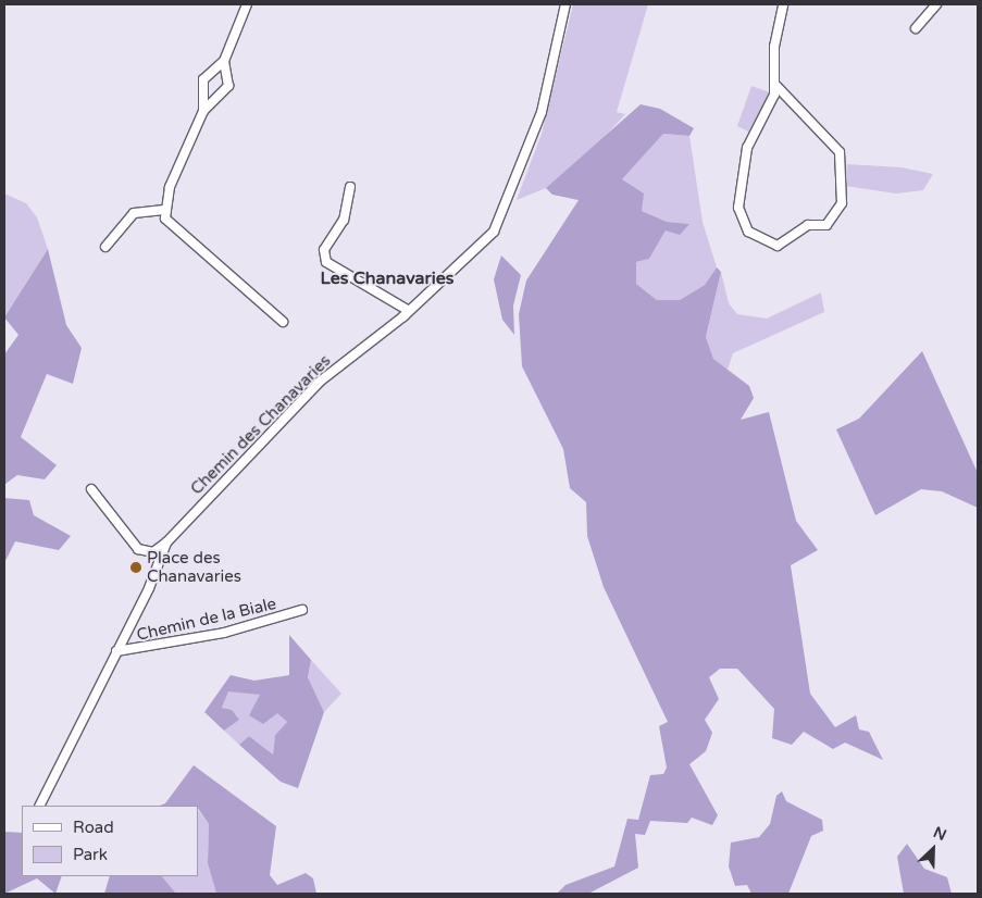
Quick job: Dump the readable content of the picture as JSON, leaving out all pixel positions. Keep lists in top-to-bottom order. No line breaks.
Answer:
{"streets":{"street":["Chemin des Chanavaries","Chemin de la Biale"]},"crossings":[["Chemin des Chanavaries","Chemin de la Biale"]],"districts":["Les Chanavaries"],"places":["Place des Chanavaries"],"legend":["Road","Park"],"north":"top right"}
